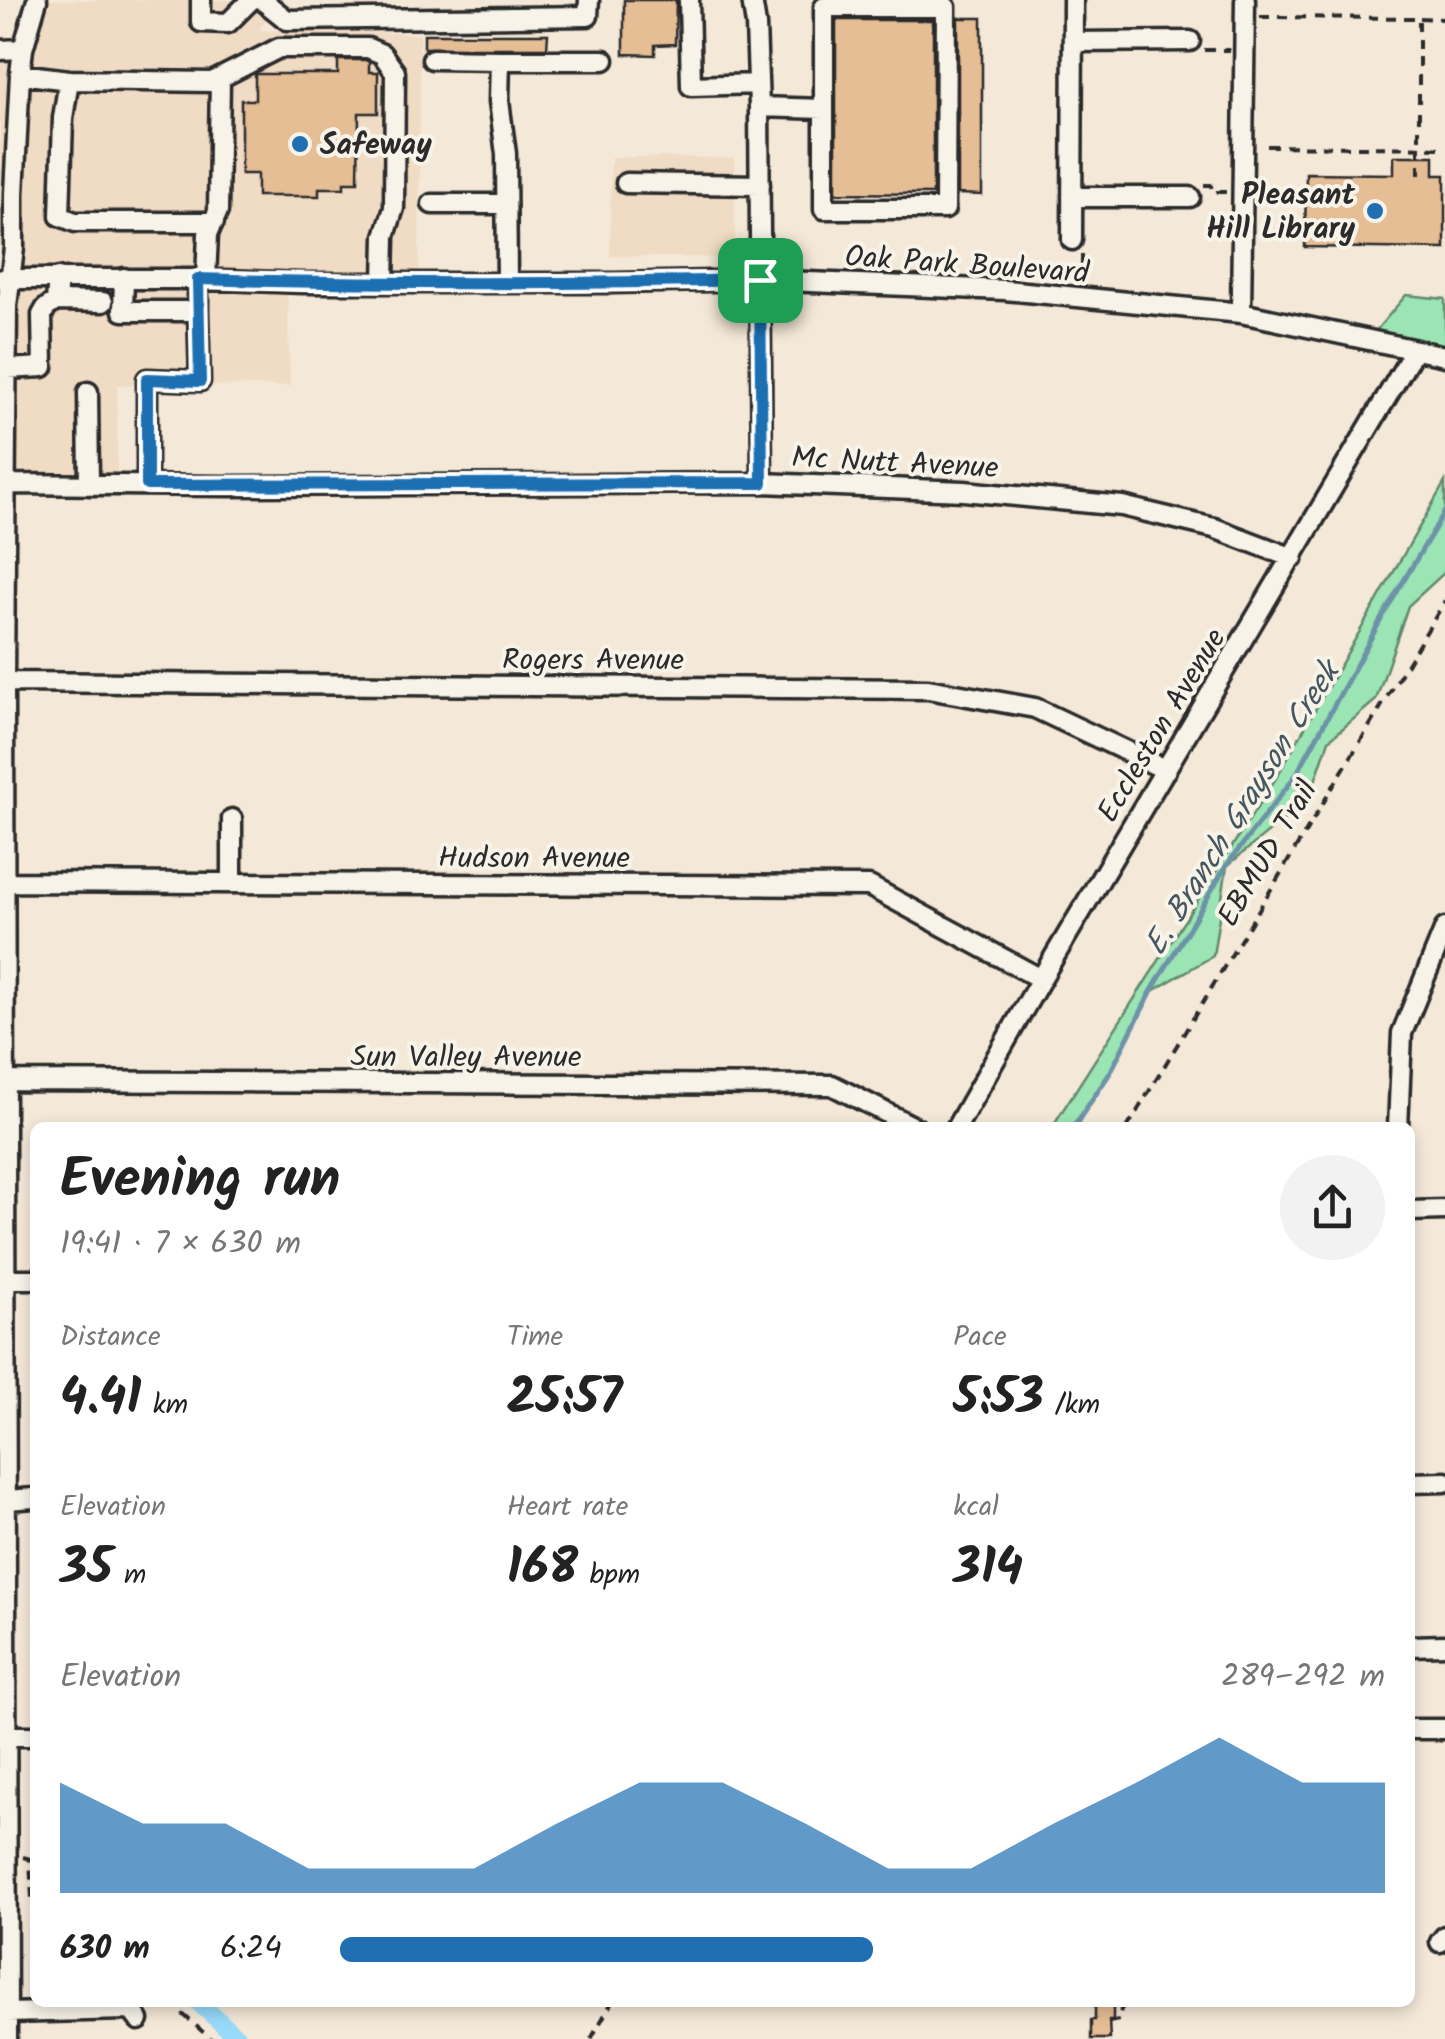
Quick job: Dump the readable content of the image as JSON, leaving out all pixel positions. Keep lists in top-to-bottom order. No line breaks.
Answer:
{"streets":{"street":["Oak Park Boulevard","Mc Nutt Avenue","Rogers Avenue","Eccleston Avenue","Hudson Avenue","Sun Valley Avenue"],"path":["EBMUD Trail"]},"crossings":[["Oak Park Boulevard","Eccleston Avenue"],["Mc Nutt Avenue","Eccleston Avenue"],["Rogers Avenue","Eccleston Avenue"],["Eccleston Avenue","Hudson Avenue"]],"water":["E. Branch Grayson Creek"],"places":["Safeway","Pleasant Hill Library"],"page":{"heading":["Evening run","19:41 · 7 × 630 m"],"stats":[["Distance","4.41 km"],["Time","25:57"],["Pace","5:53 /km"],["Elevation","35 m"],["Heart rate","168 bpm"],["kcal","314"]],"chart":["Elevation","289–292 m"],"list":[{"name":"630 m","note":"6:24"}]}}
